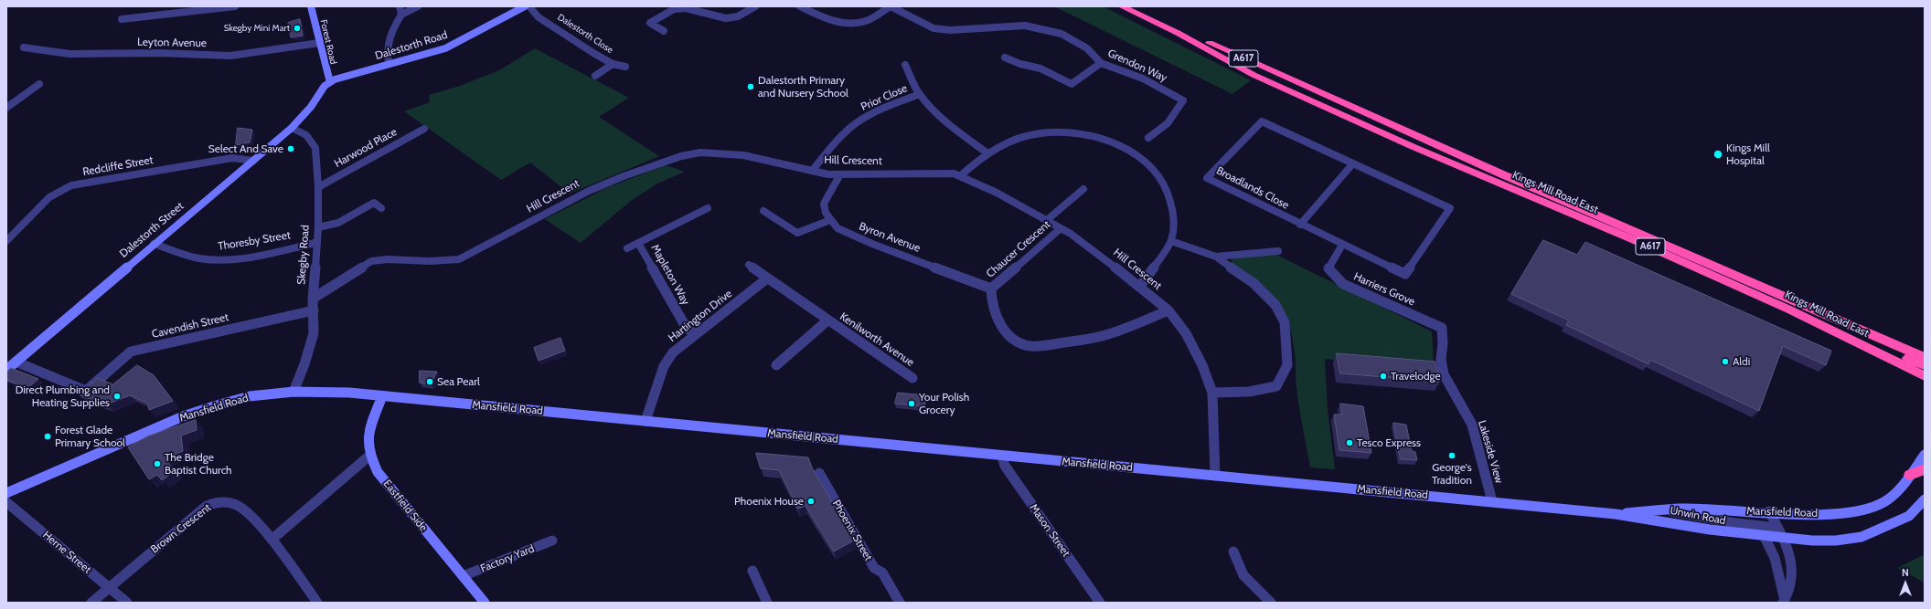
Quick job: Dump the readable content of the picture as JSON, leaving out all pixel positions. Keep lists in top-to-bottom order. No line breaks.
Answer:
{"streets":{"highway":["A617","Kings Mill Road East"],"main road":["Forest Road","Dalestorth Road","Dalestorth Street","Mansfield Road","Eastfield Side"],"street":["Dalestorth Close","Leyton Avenue","Grendon Way","Prior Close","Harwood Place","Hill Crescent","Redcliffe Street","Broadlands Close","Byron Avenue","Thoresby Street","Chaucer Crescent","Skegby Road","Mapleton Way","Harriers Grove","Hartington Drive","Cavendish Street","Kenilworth Avenue","Lakeside View","Unwin Road","Brown Crescent","Phoenix Street","Mason Street","Herne Street","Factory Yard"]},"crossings":[["Forest Road","Leyton Avenue"],["Forest Road","Dalestorth Road"],["Forest Road","Dalestorth Street"],["Dalestorth Road","Dalestorth Street"],["Prior Close","Hill Crescent"],["Harwood Place","Skegby Road"],["Hill Crescent","Chaucer Crescent"],["Hill Crescent","Skegby Road"],["Hill Crescent","Mansfield Road"],["Redcliffe Street","Dalestorth Street"],["Broadlands Close","Harriers Grove"],["Dalestorth Street","Thoresby Street"],["Dalestorth Street","Skegby Road"],["Dalestorth Street","Cavendish Street"],["Byron Avenue","Chaucer Crescent"],["Thoresby Street","Skegby Road"],["Skegby Road","Cavendish Street"],["Skegby Road","Mansfield Road"],["Mapleton Way","Hartington Drive"],["Harriers Grove","Lakeside View"],["Hartington Drive","Kenilworth Avenue"],["Hartington Drive","Mansfield Road"],["Mansfield Road","Lakeside View"],["Mansfield Road","Eastfield Side"],["Mansfield Road","Unwin Road"],["Mansfield Road","Mason Street"],["Eastfield Side","Factory Yard"],["Brown Crescent","Herne Street"]],"places":["Skegby Mini Mart","Dalestorth Primary and Nursery School","Select And Save","Kings Mill Hospital","Aldi","Travelodge","Sea Pearl","Direct Plumbing and Heating Supplies","Your Polish Grocery","Forest Glade Primary School","Tesco Express","George's Tradition","The Bridge Baptist Church","Phoenix House"],"north":"top"}
